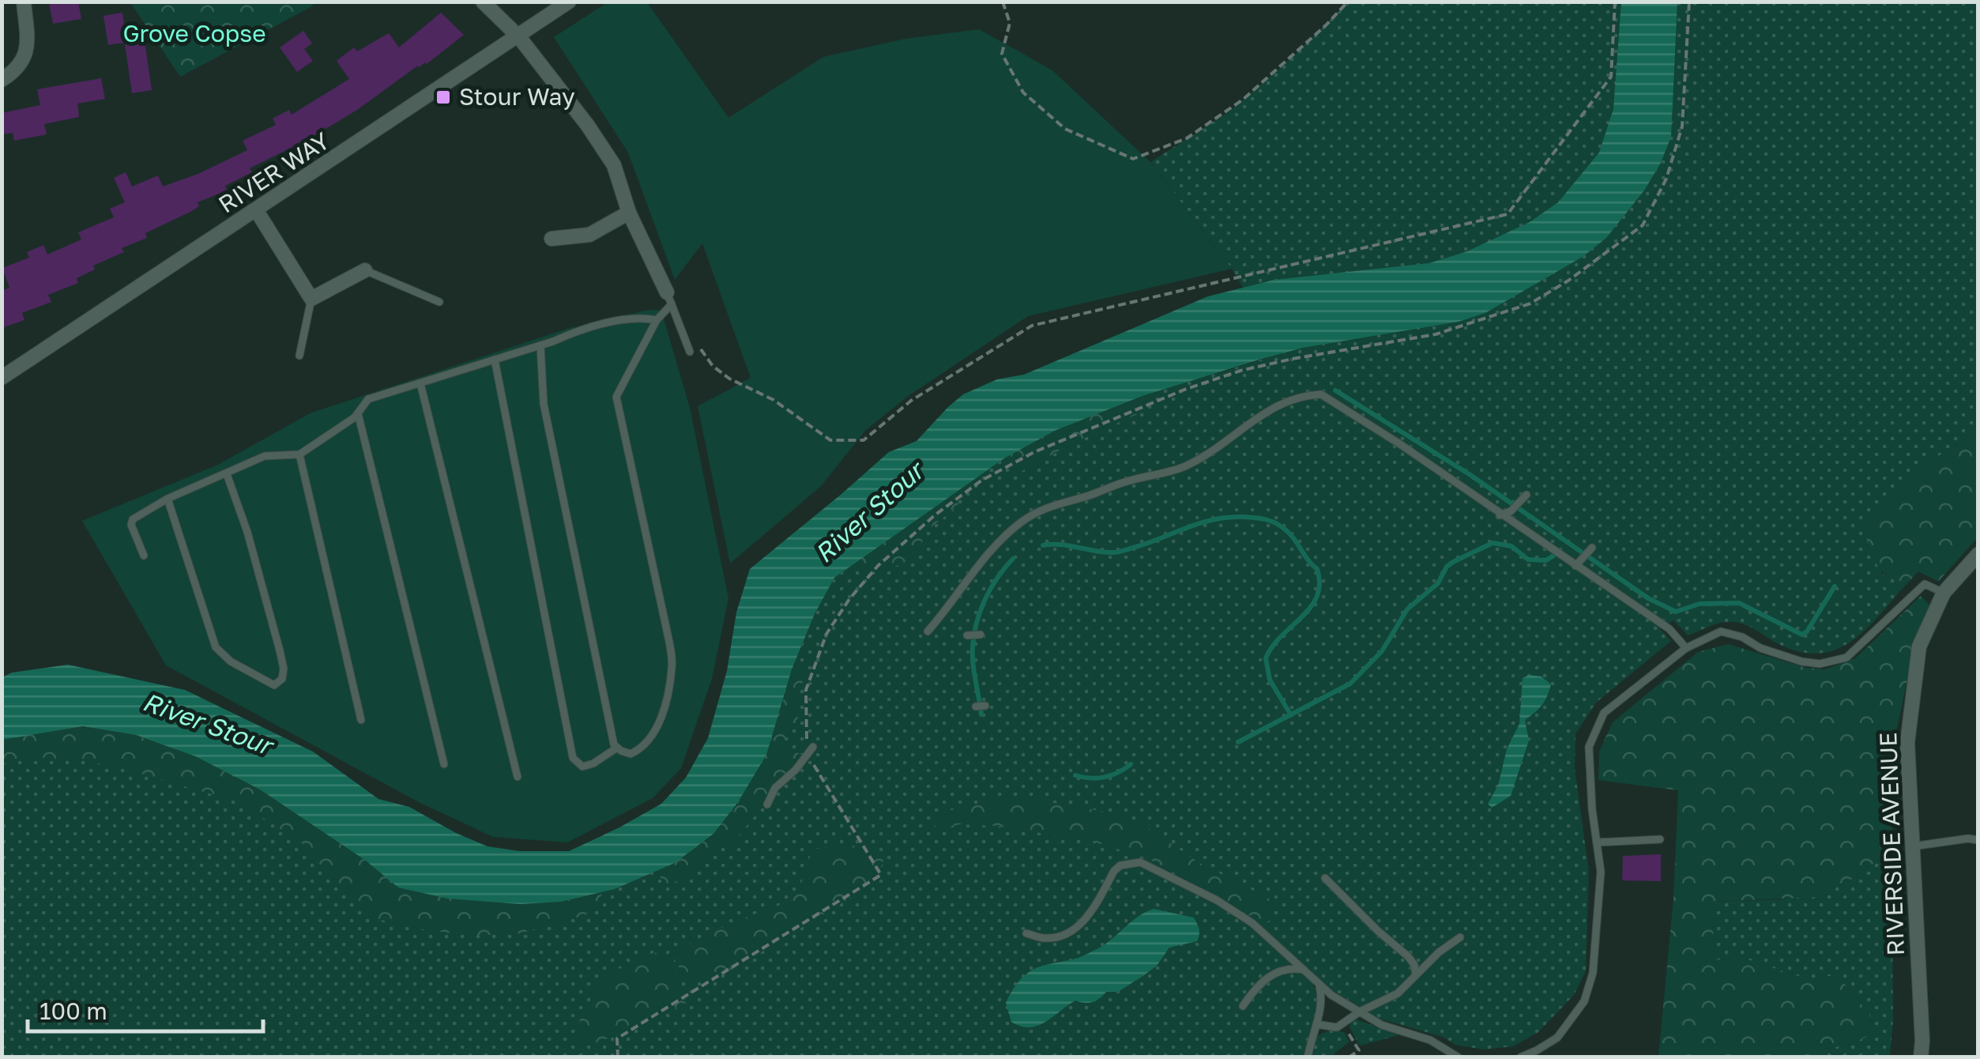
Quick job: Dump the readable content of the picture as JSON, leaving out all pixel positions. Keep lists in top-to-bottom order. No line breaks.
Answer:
{"streets":{"street":["RIVER WAY","RIVERSIDE AVENUE"]},"water":["River Stour"],"parks":["Grove Copse"],"places":{"transit":["Stour Way"]},"scale_bar":"100 m"}
